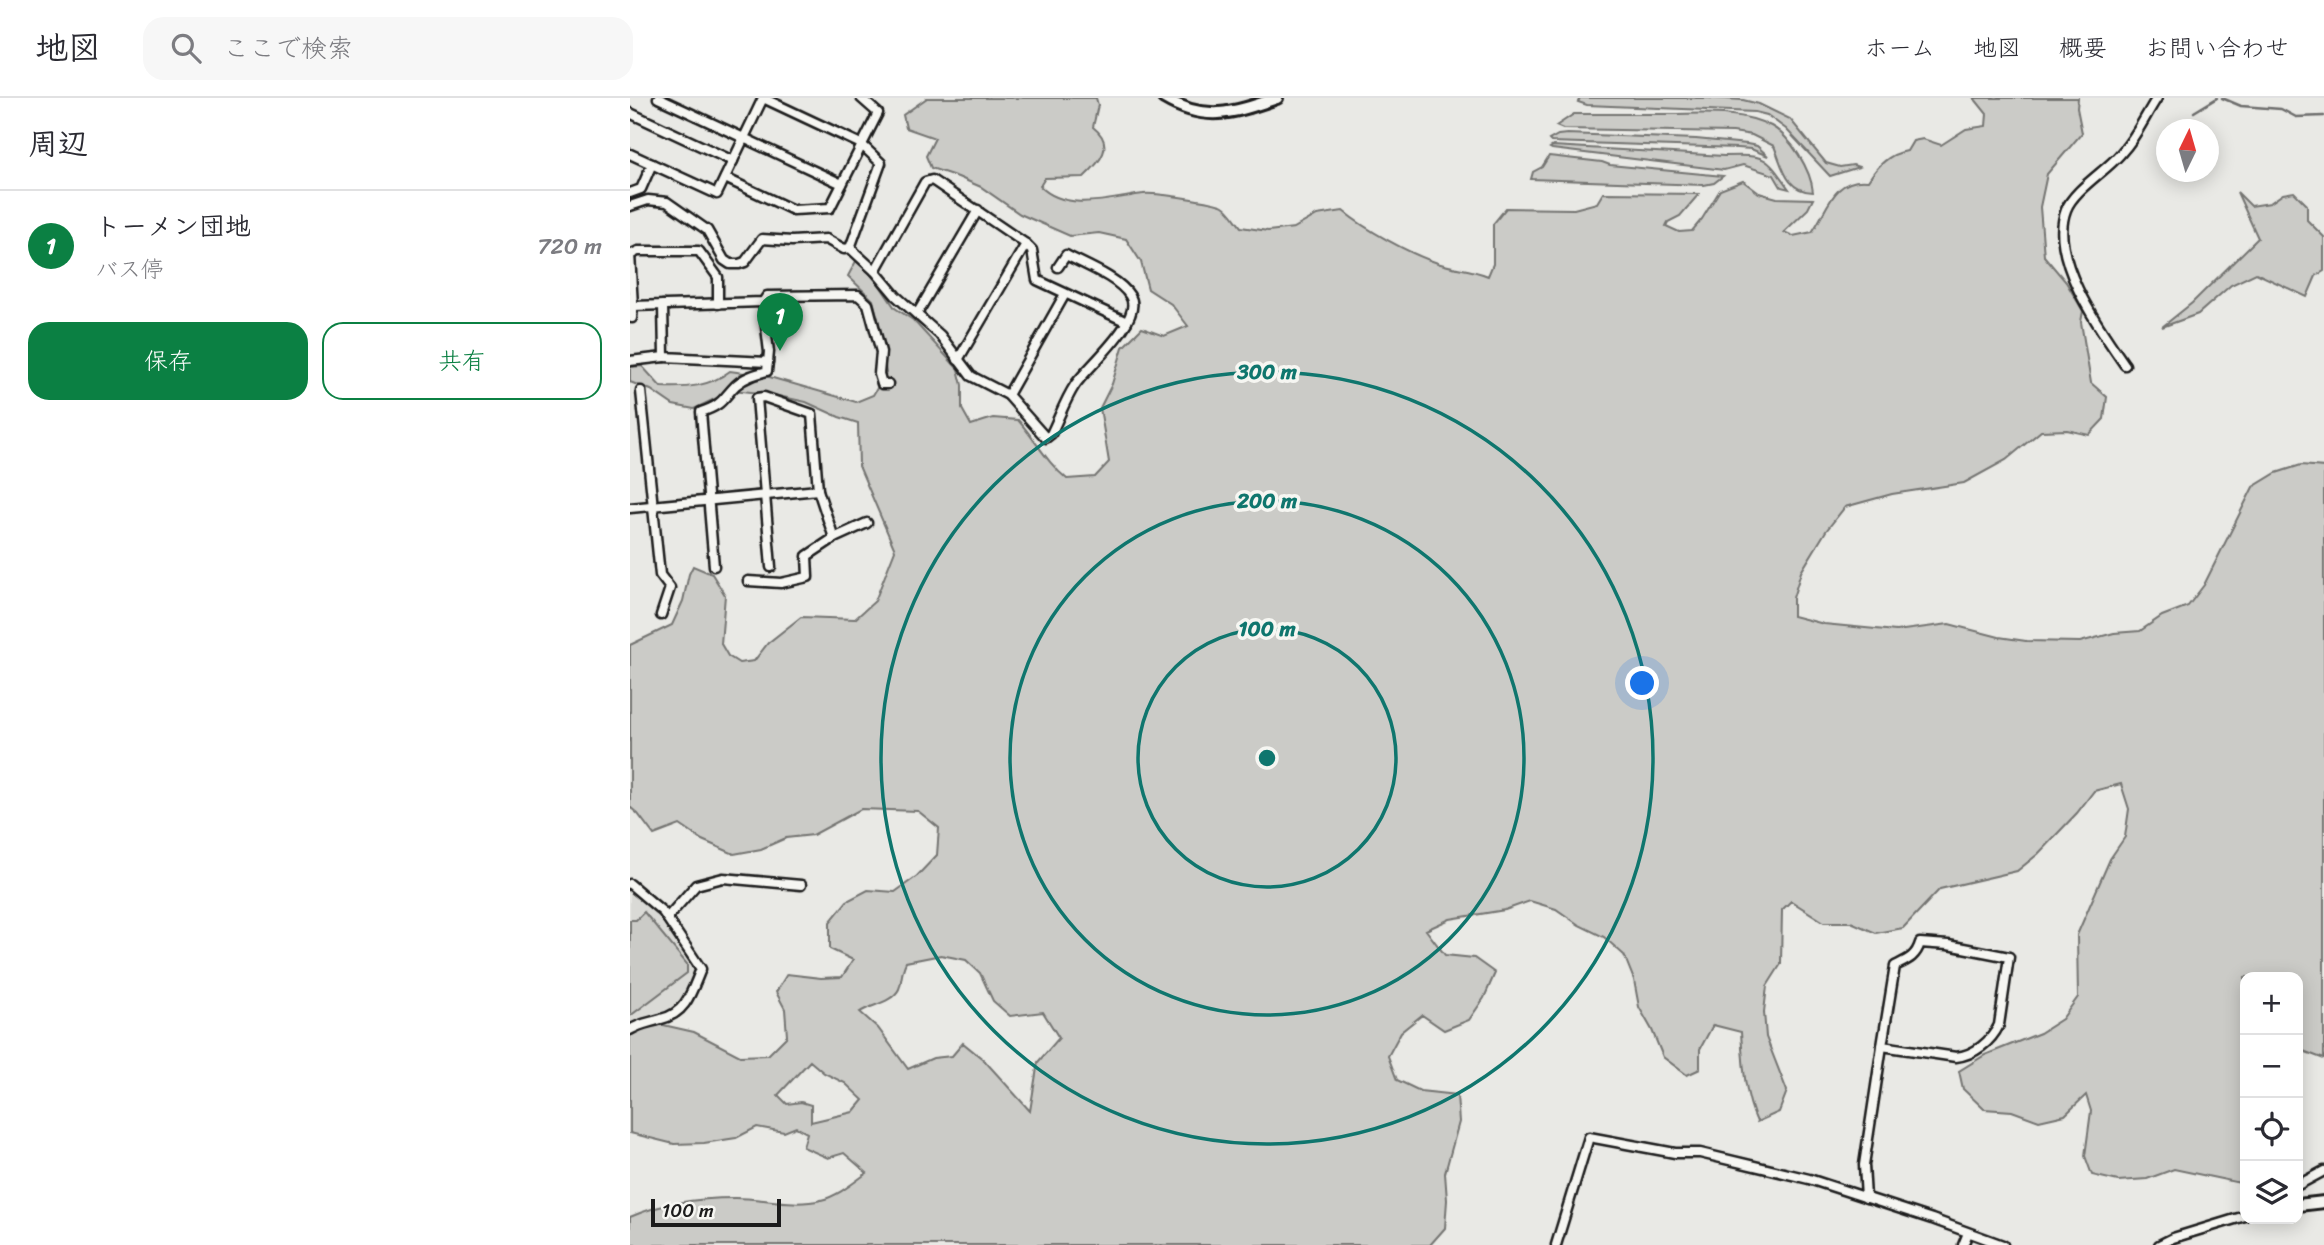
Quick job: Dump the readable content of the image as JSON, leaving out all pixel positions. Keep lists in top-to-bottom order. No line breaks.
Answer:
{"scale_bar":"100 m","north":"top","page":{"header":"地図","search":"ここで検索","nav":["ホーム","地図","概要","お問い合わせ"],"heading":"周辺","list":[{"mark":"1","name":"トーメン団地","note":"バス停","value":"720 m"}],"pins":"1","buttons":["保存","共有"],"map_buttons":["+","−"],"scale":"100 m"},"rings":["300 m","200 m","100 m"]}
